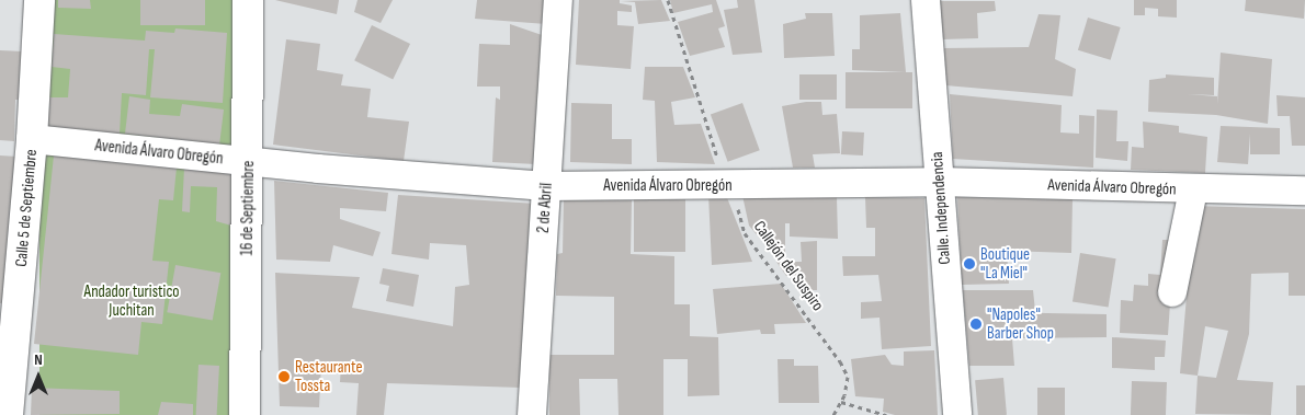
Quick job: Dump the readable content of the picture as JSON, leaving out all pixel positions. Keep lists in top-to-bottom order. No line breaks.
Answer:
{"streets":{"street":["Avenida Álvaro Obregón","Calle 5 de Septiembre","16 de Septiembre","2 de Abril","Calle. Independencia"],"path":["Callejón del Suspiro"]},"crossings":[["Avenida Álvaro Obregón","Calle 5 de Septiembre"],["Avenida Álvaro Obregón","16 de Septiembre"],["Avenida Álvaro Obregón","2 de Abril"],["Avenida Álvaro Obregón","Calle. Independencia"],["Avenida Álvaro Obregón","Callejón del Suspiro"]],"parks":["Andador turistico Juchitan"],"places":["Boutique \"La Miel\"","\"Napoles\" Barber Shop","Restaurante Tossta"],"north":"top"}
